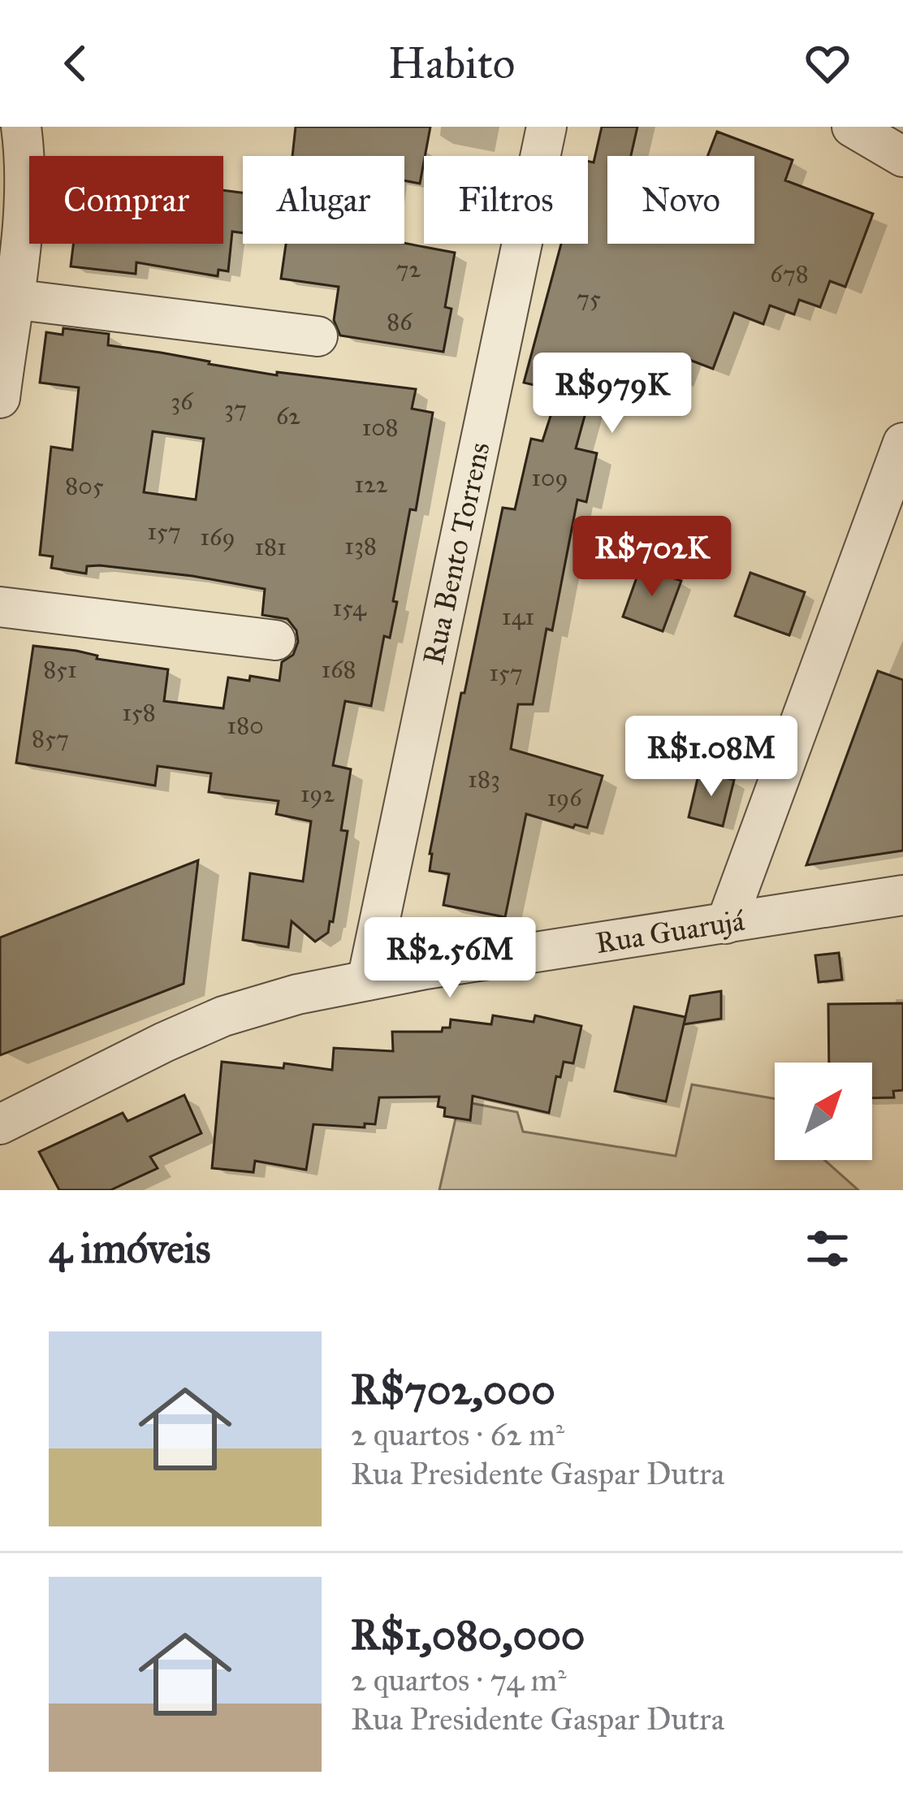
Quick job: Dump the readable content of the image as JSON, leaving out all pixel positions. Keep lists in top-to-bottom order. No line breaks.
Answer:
{"streets":{"street":["Rua Bento Torrens","Rua Guarujá"]},"crossings":[["Rua Bento Torrens","Rua Guarujá"]],"house_numbers":["72","678","75","86","36","37","62","108","109","122","805","157","169","138","181","154","141","851","168","157","158","180","857","183","192","196"],"north":"top right","page":{"header":"Habito","chip":["Comprar","Alugar","Filtros","Novo"],"price":["R$979K","R$702K","R$1.08M","R$2.56M"],"heading":"4 imóveis","list":[{"name":"R$702,000","note":"2 quartos · 62 m² · Rua Presidente Gaspar Dutra"},{"name":"R$1,080,000","note":"2 quartos · 74 m² · Rua Presidente Gaspar Dutra"}]}}
